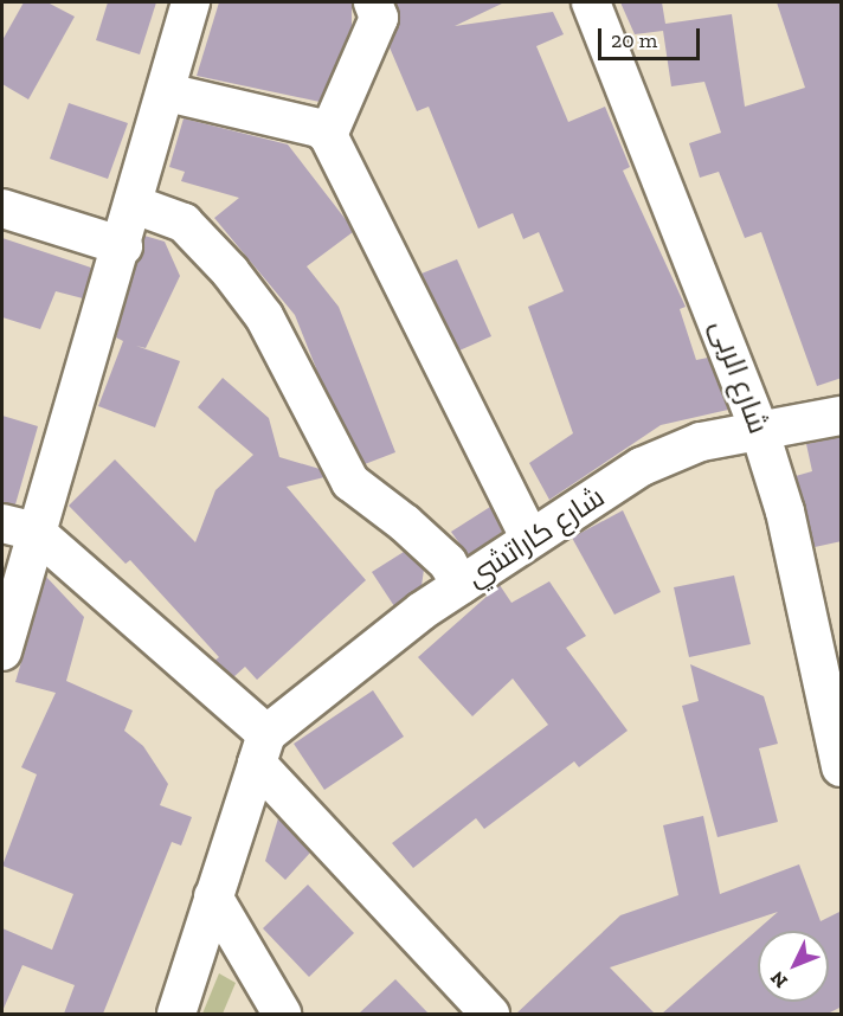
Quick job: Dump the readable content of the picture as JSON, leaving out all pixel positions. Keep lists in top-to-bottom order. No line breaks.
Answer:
{"streets":{"street":["شارع الربى","شارع كاراتشي"]},"crossings":[["شارع الربى","شارع كاراتشي"]],"scale_bar":"20 m","north":"bottom left"}
